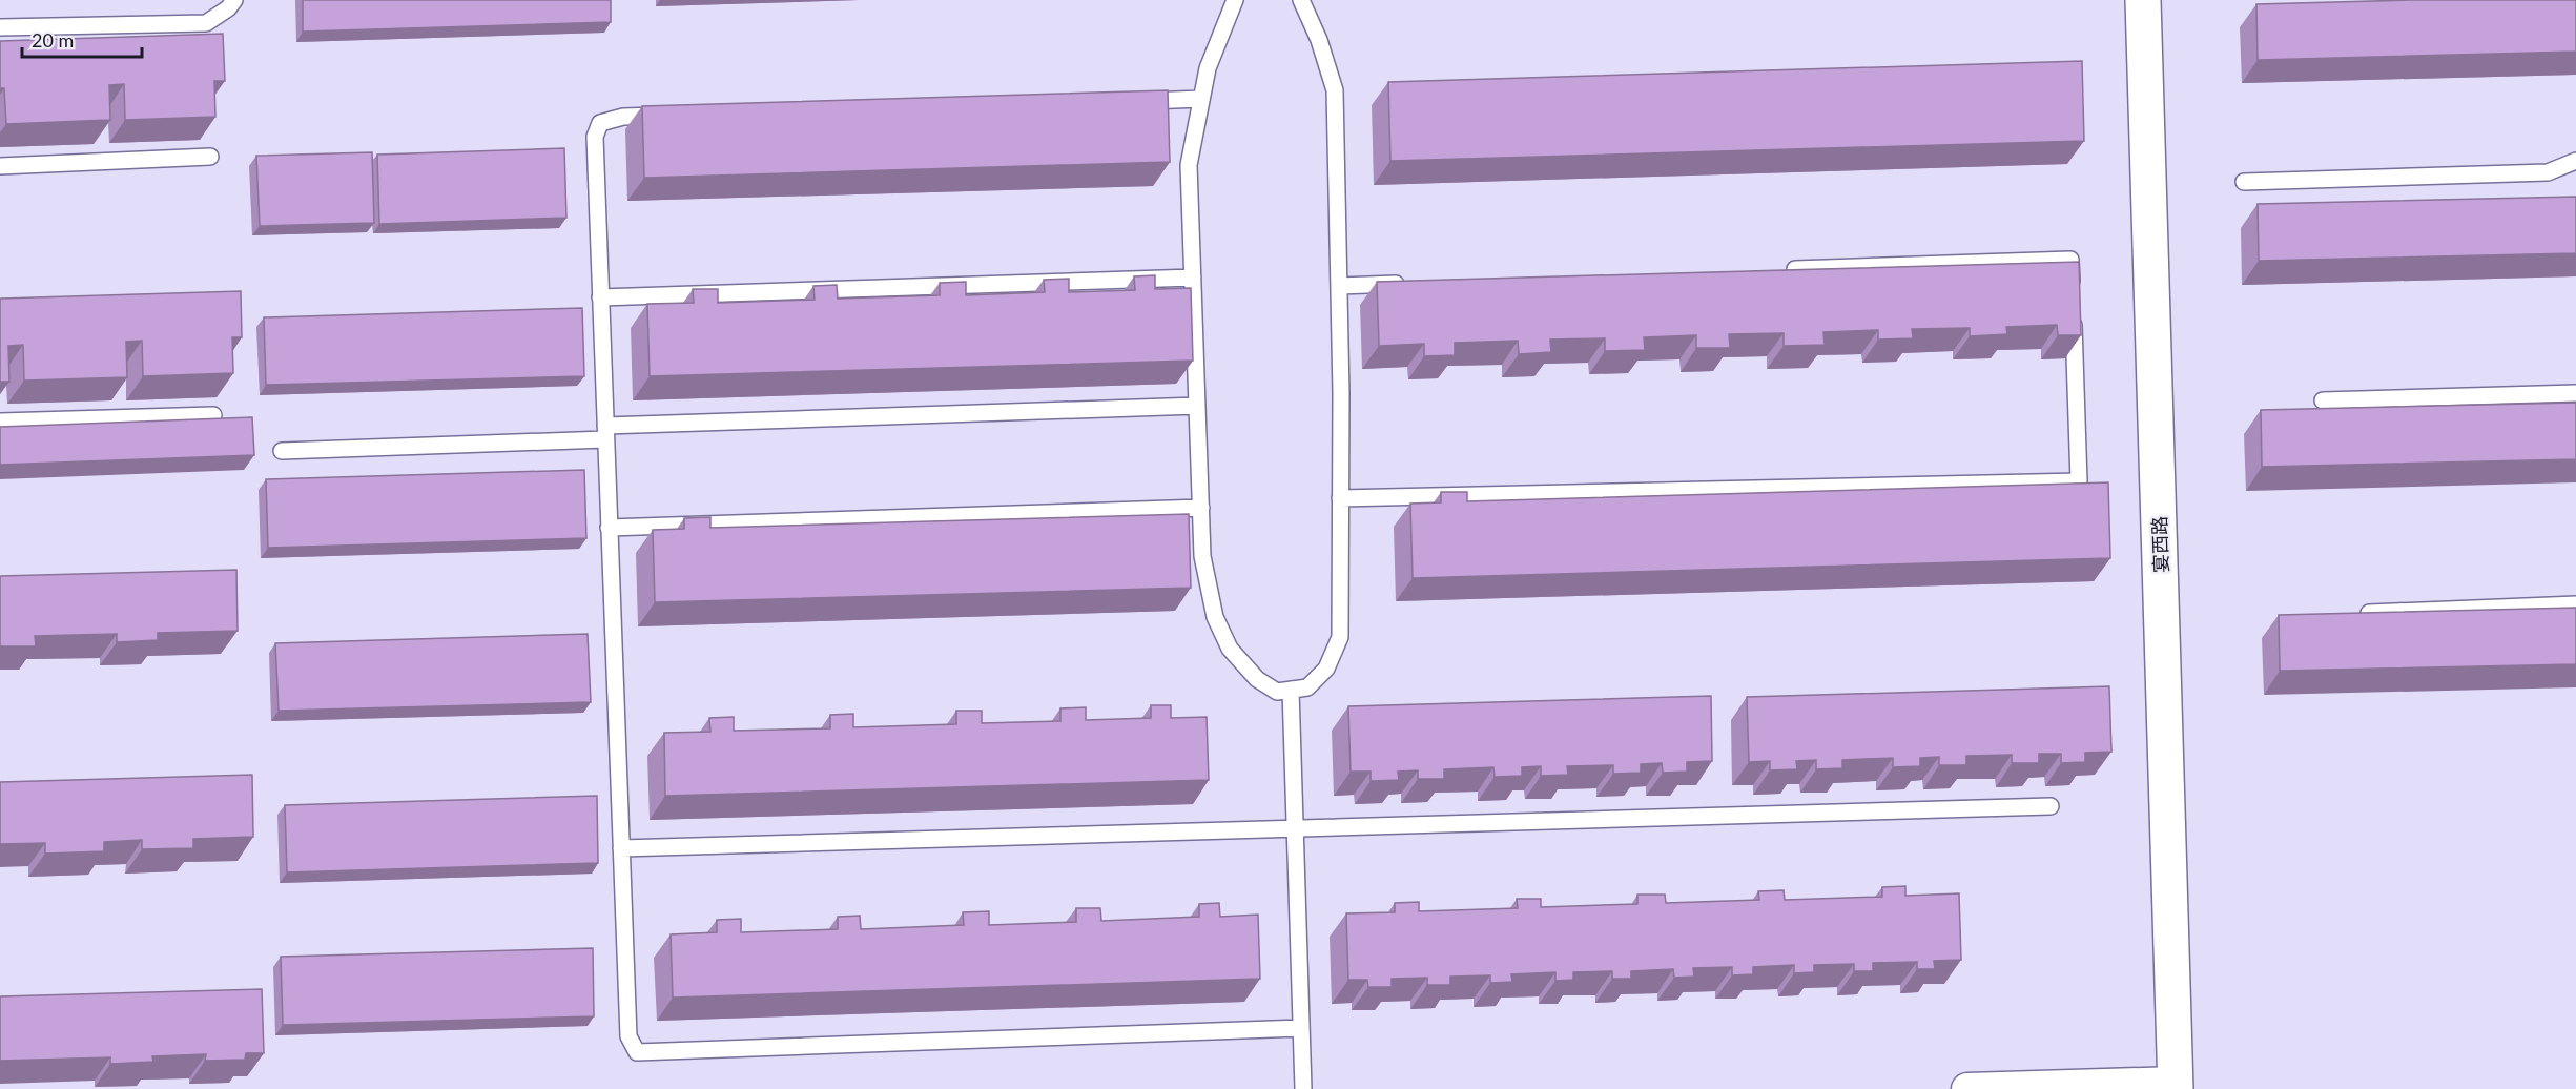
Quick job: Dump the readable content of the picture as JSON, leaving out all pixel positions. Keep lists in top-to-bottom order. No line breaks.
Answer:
{"streets":{"street":["宴西路"]},"scale_bar":"20 m"}
